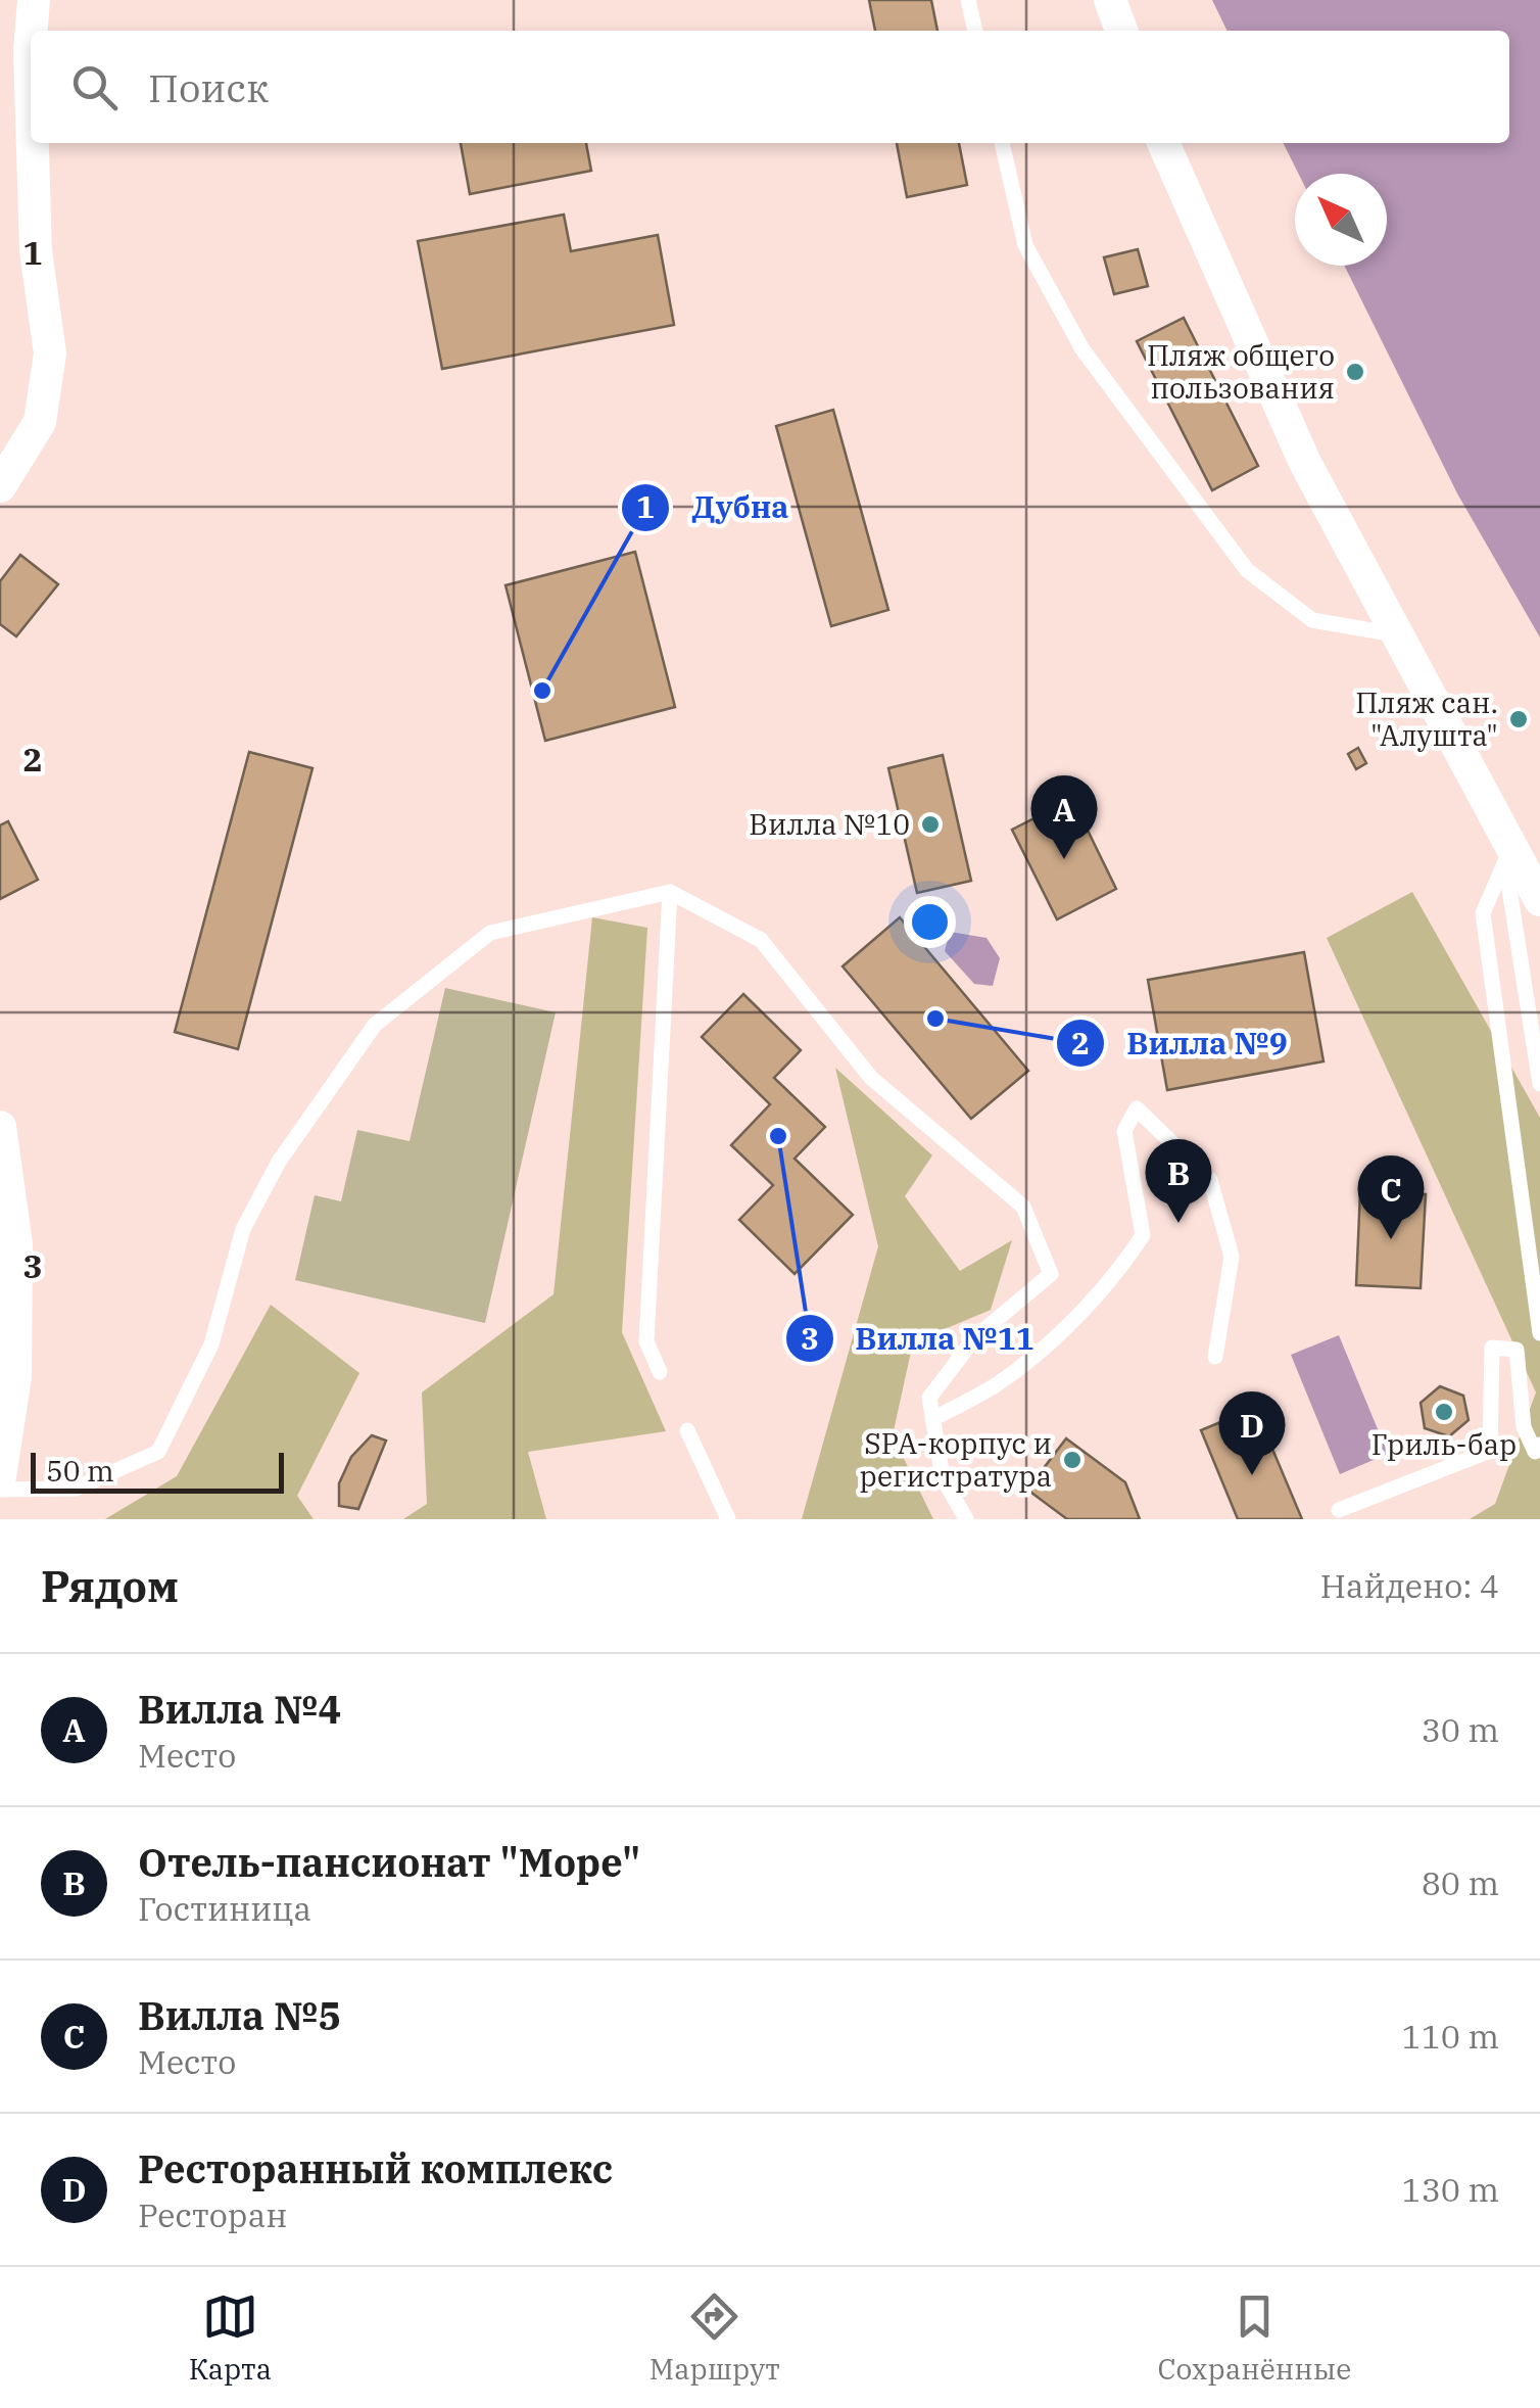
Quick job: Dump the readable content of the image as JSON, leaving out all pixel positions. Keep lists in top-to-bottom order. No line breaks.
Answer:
{"places":["Пляж общего пользования","Дубна","Пляж сан. \"Алушта\"","Вилла №10","Вилла №9","Вилла №11","Гриль-бар","SPA-корпус и регистратура"],"scale_bar":"50 m","north":"top left","page":{"search":"Поиск","pins":["A","B","C","D"],"scale":"50 m","heading":["Рядом","Найдено: 4"],"list":[{"mark":"A","name":"Вилла №4","note":"Место","value":"30 m"},{"mark":"B","name":"Отель-пансионат \"Море\"","note":"Гостиница","value":"80 m"},{"mark":"C","name":"Вилла №5","note":"Место","value":"110 m"},{"mark":"D","name":"Ресторанный комплекс","note":"Ресторан","value":"130 m"}],"nav":["Карта","Маршрут","Сохранённые"]},"grid":{"rows":["1","2","3"]}}
